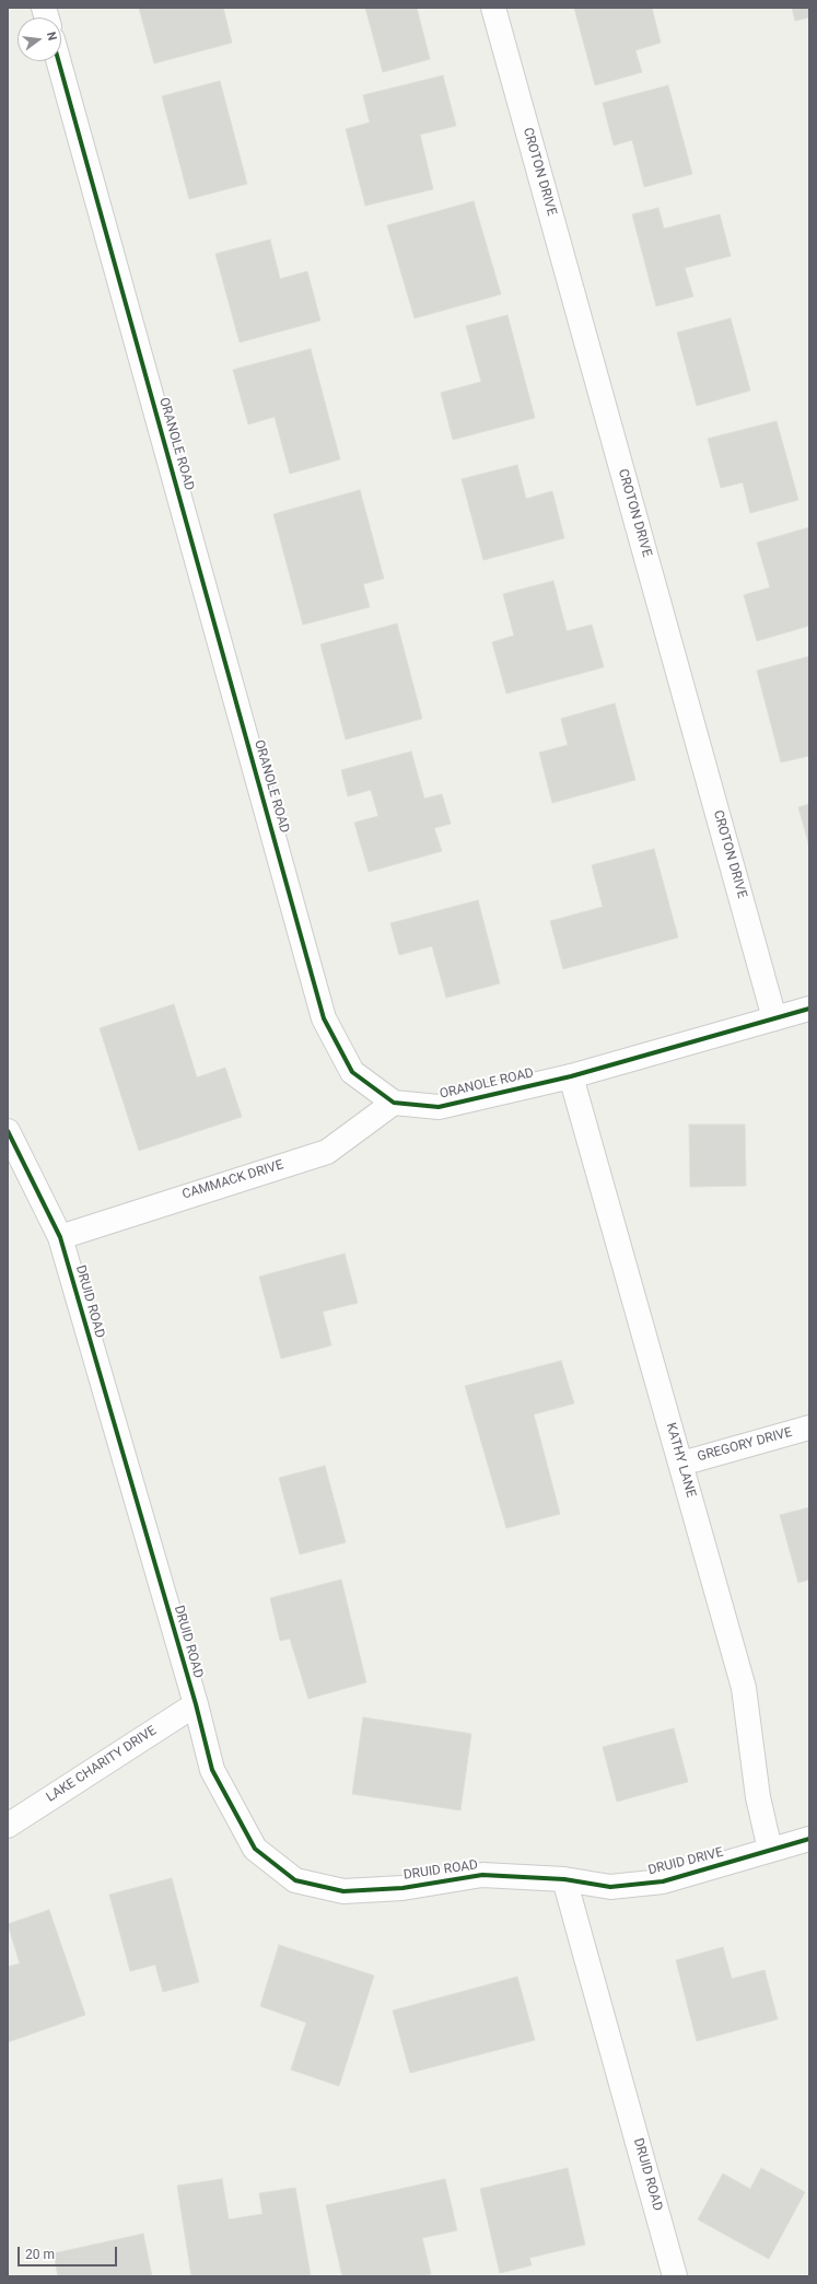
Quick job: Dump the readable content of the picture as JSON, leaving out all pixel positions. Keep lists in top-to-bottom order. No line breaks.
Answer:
{"streets":{"street":["CROTON DRIVE","ORANOLE ROAD","CAMMACK DRIVE","DRUID ROAD","GREGORY DRIVE","KATHY LANE","LAKE CHARITY DRIVE","DRUID DRIVE"]},"crossings":[["CROTON DRIVE","ORANOLE ROAD"],["ORANOLE ROAD","CAMMACK DRIVE"],["ORANOLE ROAD","KATHY LANE"],["CAMMACK DRIVE","DRUID ROAD"],["DRUID ROAD","LAKE CHARITY DRIVE"],["DRUID ROAD","DRUID DRIVE"],["GREGORY DRIVE","KATHY LANE"],["KATHY LANE","DRUID DRIVE"]],"scale_bar":"20 m","north":"right"}
